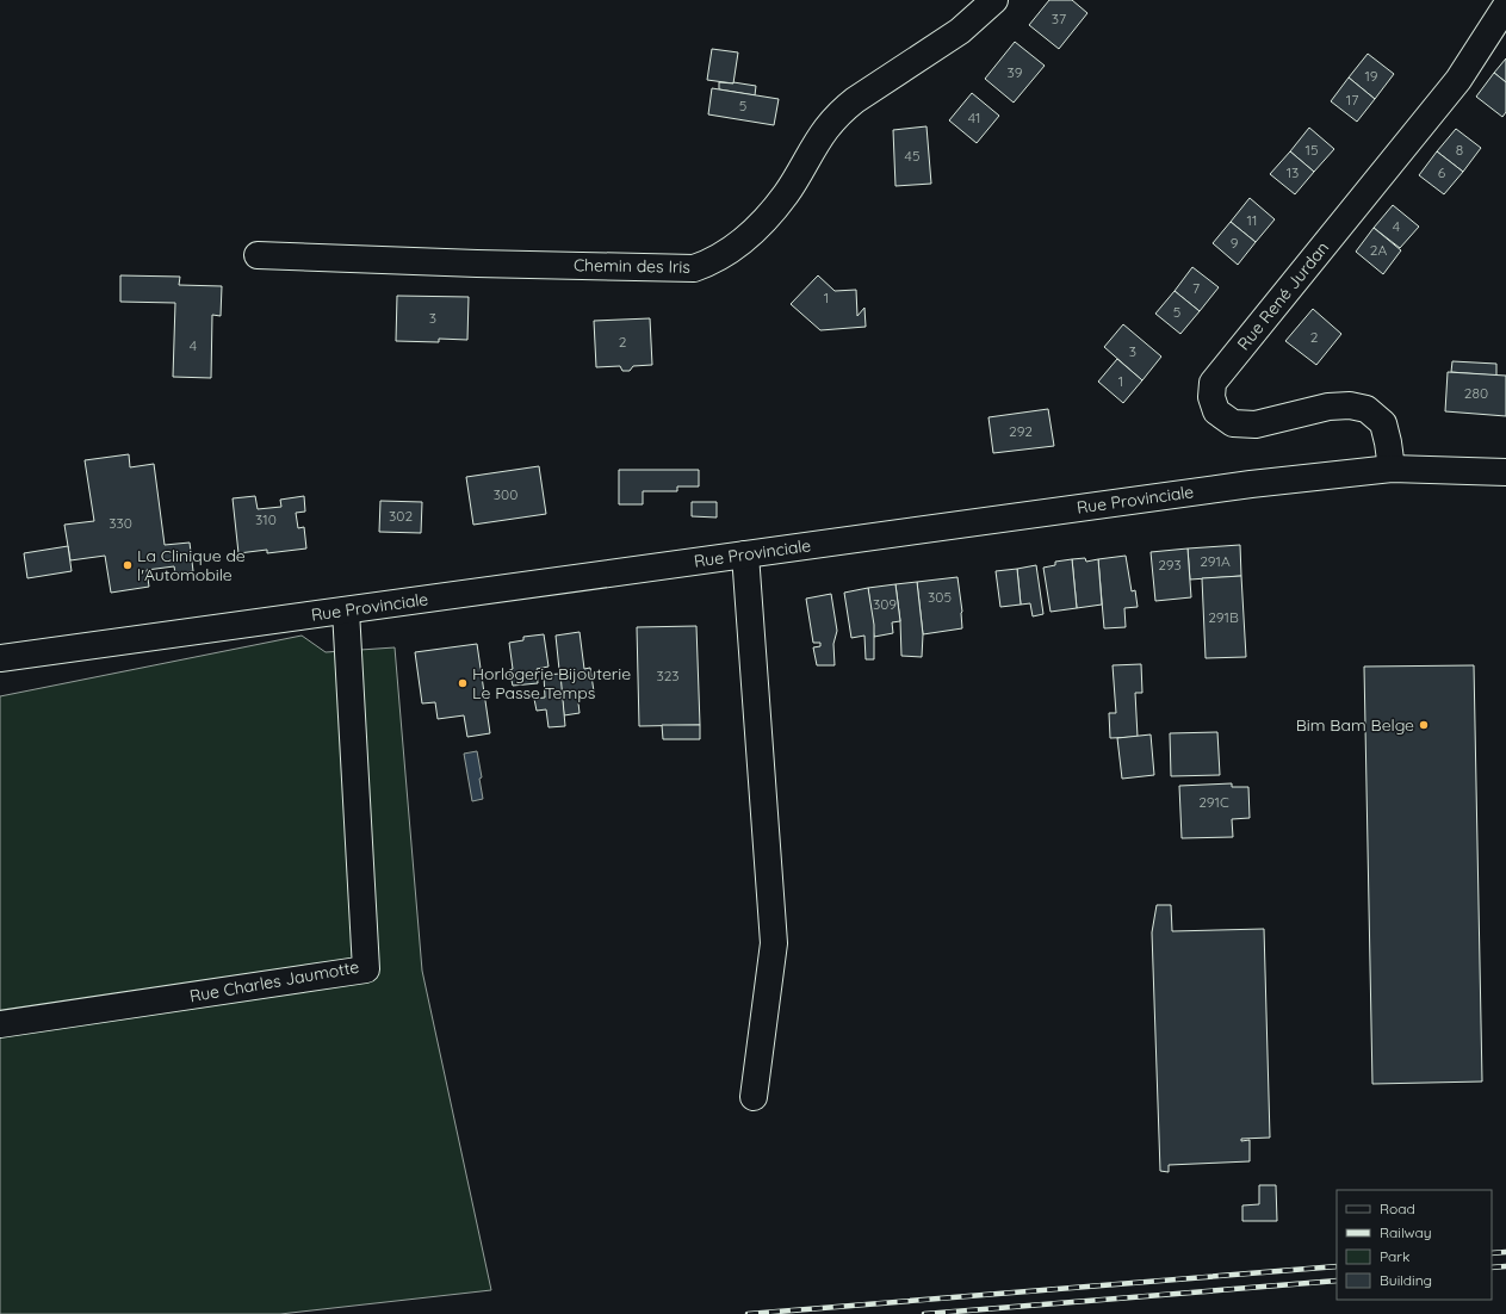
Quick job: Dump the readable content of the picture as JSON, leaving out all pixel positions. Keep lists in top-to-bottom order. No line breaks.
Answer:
{"streets":{"main road":["Chemin des Iris","Rue René Jurdan","Rue Provinciale","Rue Charles Jaumotte"]},"crossings":[["Rue René Jurdan","Rue Provinciale"],["Rue Provinciale","Rue Charles Jaumotte"]],"places":["La Clinique de l'Automobile","Horlogerie Bijouterie Le Passe Temps","Bim Bam Belge"],"house_numbers":["37","39","19","17","5","41","15","8","45","13","6","11","4","9","2A","7","1","5","3","2","2","4","3","1","280","292","300","302","310","330","291A","293","305","309","291B","323","291C"],"legend":["Road","Railway","Park","Building"]}
